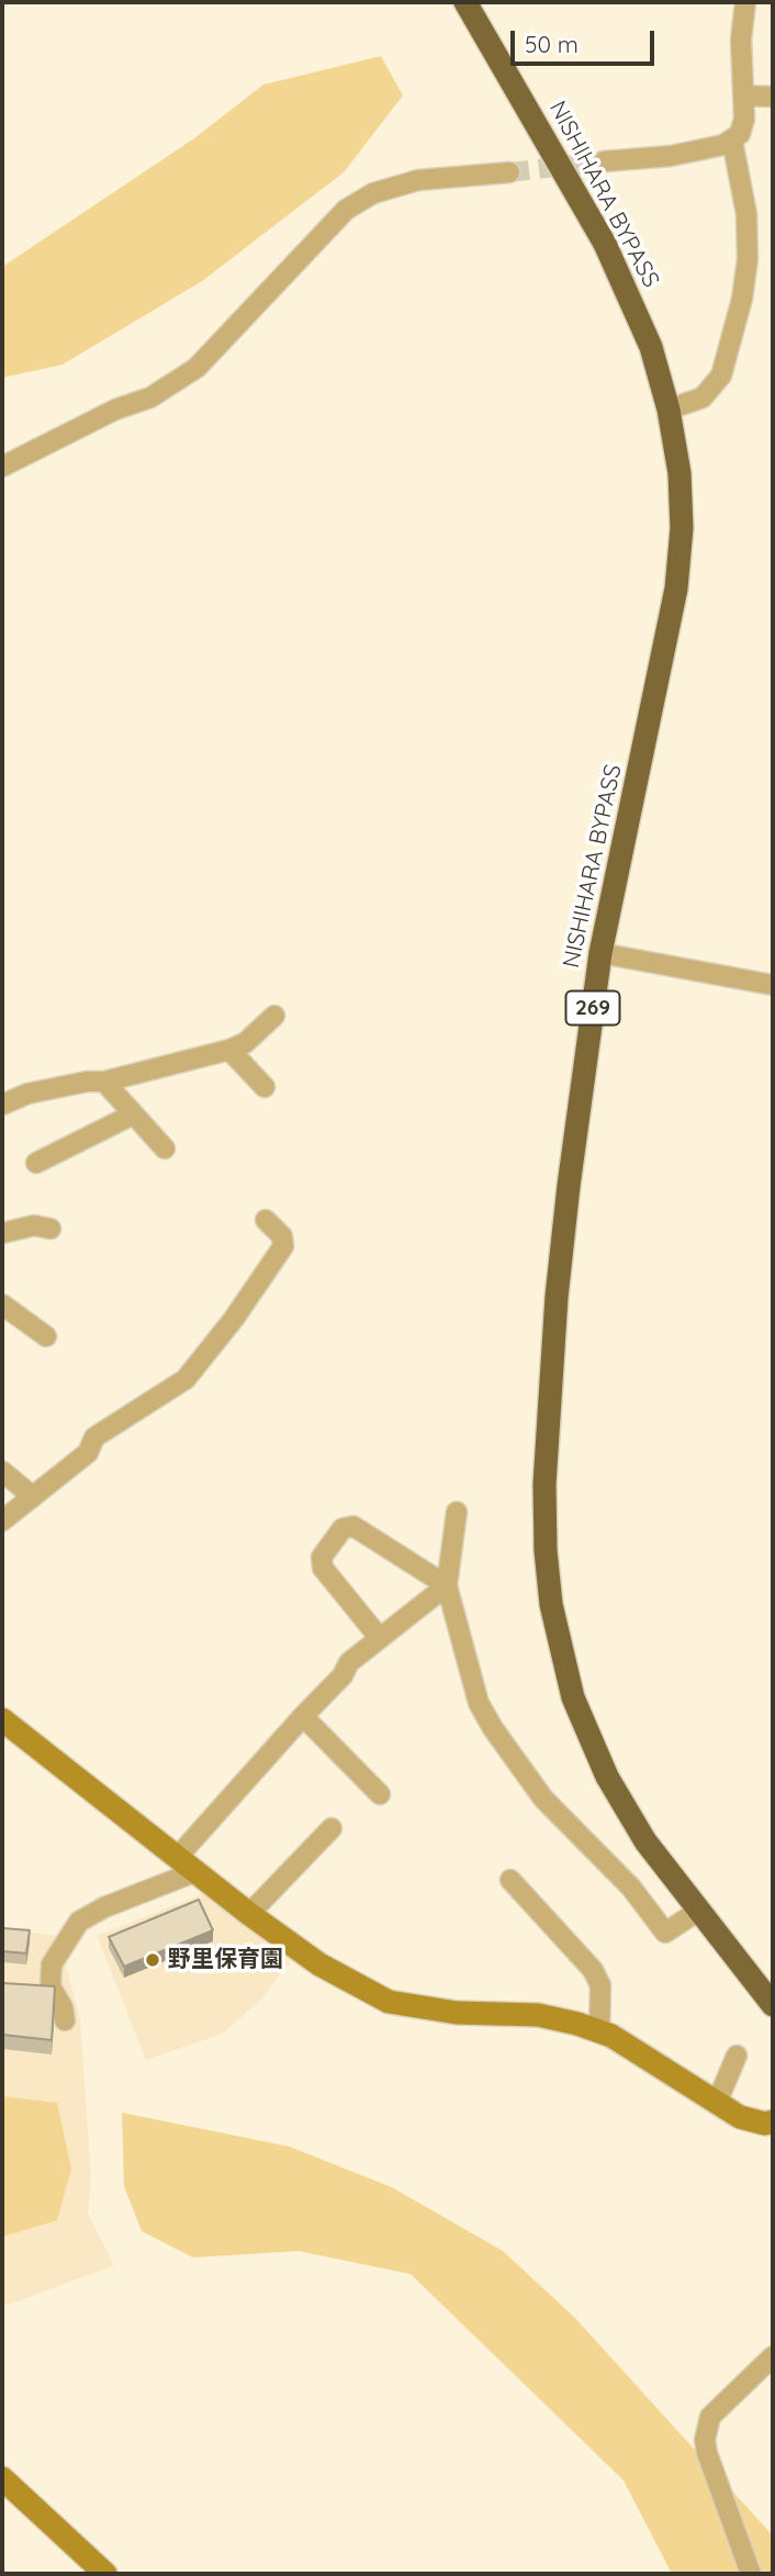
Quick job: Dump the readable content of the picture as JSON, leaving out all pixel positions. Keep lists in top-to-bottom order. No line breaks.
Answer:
{"streets":{"highway":["NISHIHARA BYPASS","269"]},"places":["野里保育園"],"scale_bar":"50 m"}
